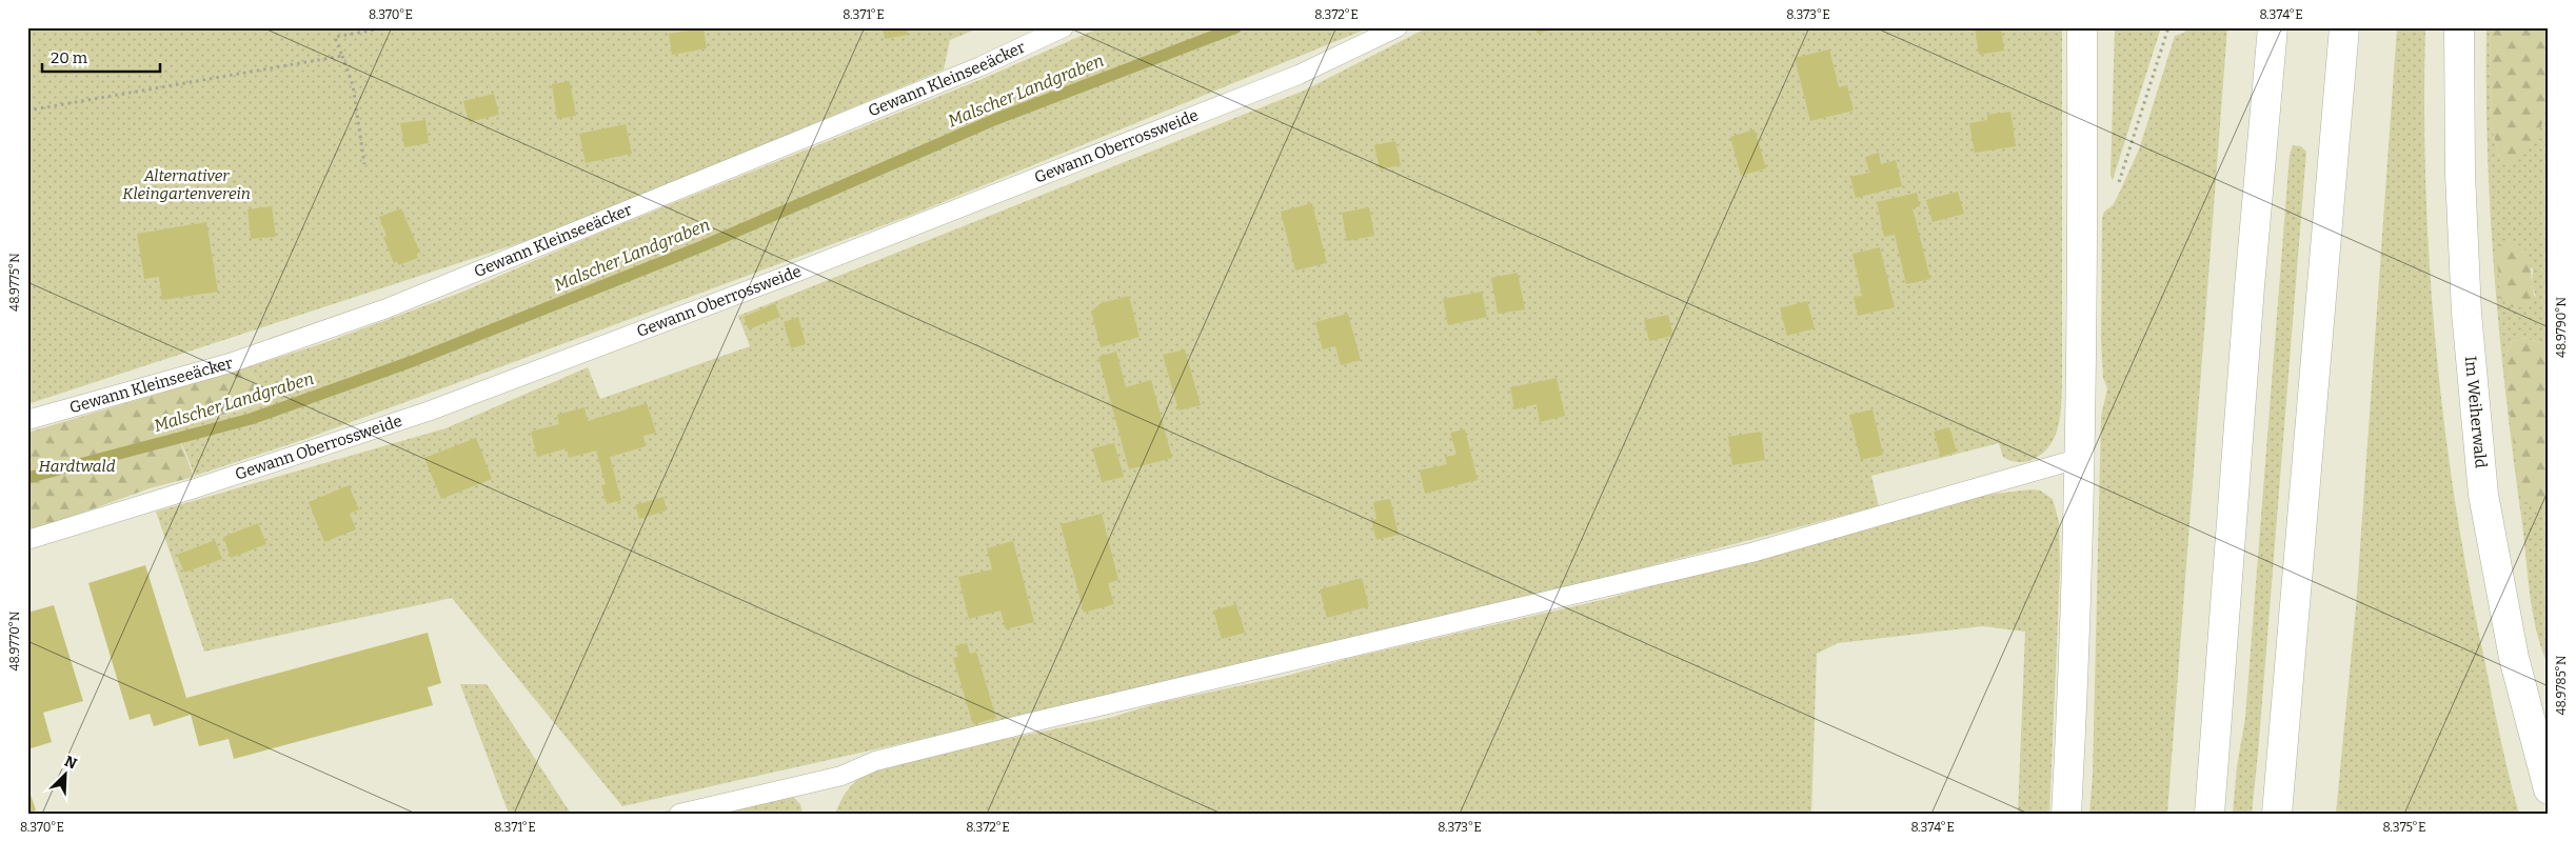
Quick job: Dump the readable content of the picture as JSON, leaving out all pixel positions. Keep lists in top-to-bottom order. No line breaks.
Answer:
{"streets":{"main road":["Im Weiherwald"],"lane":["Gewann Kleinseeäcker","Gewann Oberrossweide"]},"water":["Malscher Landgraben"],"parks":["Alternativer Kleingartenverein","Hardtwald"],"scale_bar":"20 m","north":"top right","coordinates":["8.370°E","8.371°E","8.372°E","8.373°E","8.374°E","48.9775°N","48.9790°N","48.9770°N","48.9785°N","8.375°E"]}
